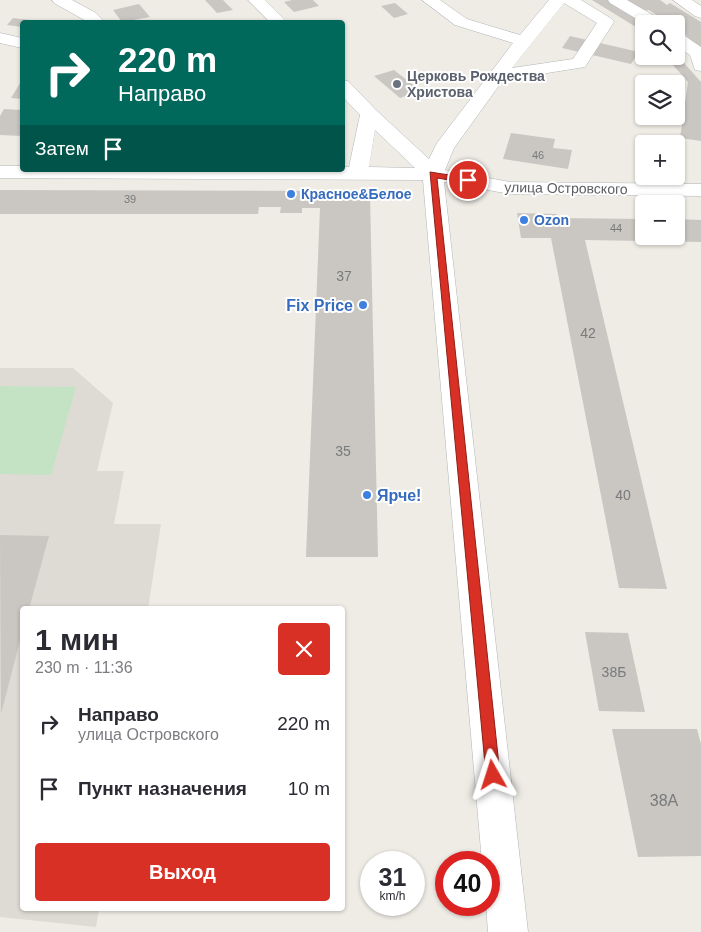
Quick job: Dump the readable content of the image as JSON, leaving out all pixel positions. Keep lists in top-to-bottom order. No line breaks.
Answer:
{"streets":{"street":["улица Островского"]},"places":["Церковь Рождества Христова","Красное&Белое","Ozon","Fix Price","Ярче!"],"house_numbers":["46","39","44","37","42","35","40","38Б","38А"],"page":{"map_buttons":["+","−"],"turn":["220 m","Направо"],"then":"Затем","heading":["1 мин","230 m · 11:36"],"list":[{"name":"Направо","note":"улица Островского","value":"220 m"},{"name":"Пункт назначения","value":"10 m"}],"buttons":"Выход","speed":"31 km/h","limit":"40"}}
